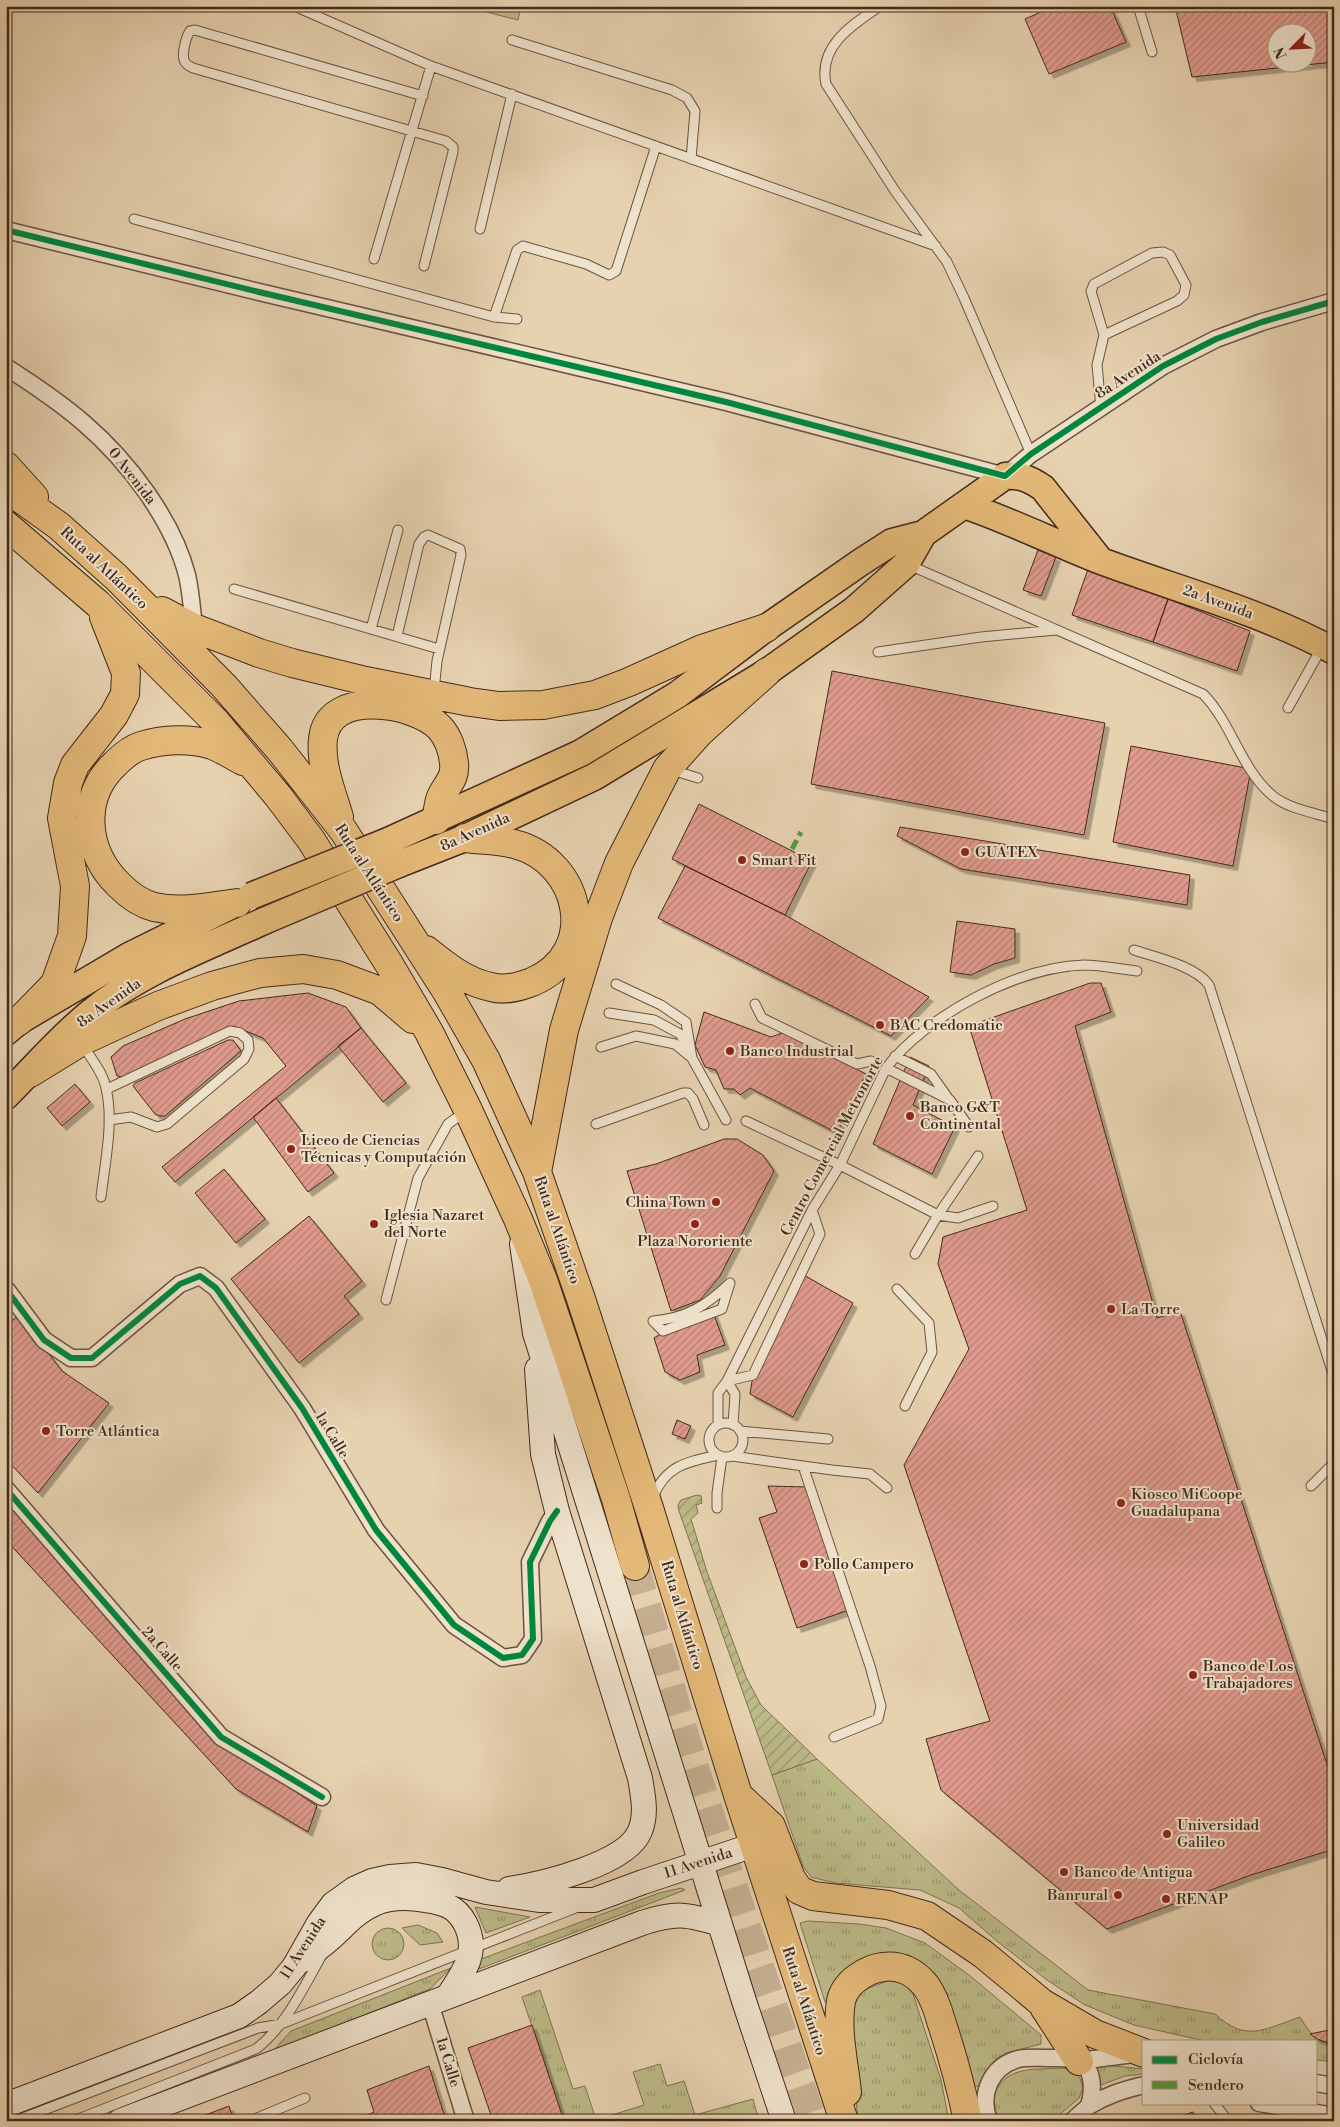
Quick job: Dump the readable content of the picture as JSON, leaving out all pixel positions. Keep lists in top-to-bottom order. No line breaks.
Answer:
{"streets":{"highway":["Ruta al Atlántico"],"main road":["8a Avenida","2a Avenida","11 Avenida"],"street":["0 Avenida","1a Calle","2a Calle"],"lane":["Centro Comercial Metronorte"]},"crossings":[["8a Avenida","2a Avenida"],["Ruta al Atlántico","11 Avenida"]],"places":["GUATEX","Smart Fit","BAC Credomatic","Banco Industrial","Banco G&T Continental","Liceo de Ciencias Técnicas y Computación","China Town","Iglesia Nazaret del Norte","Plaza Nororiente","La Torre","Torre Atlántica","Kiosco MiCoope Guadalupana","Pollo Campero","Banco de Los Trabajadores","Universidad Galileo","Banco de Antigua","Banrural","RENAP"],"legend":["Ciclovía","Sendero"],"north":"bottom left"}
